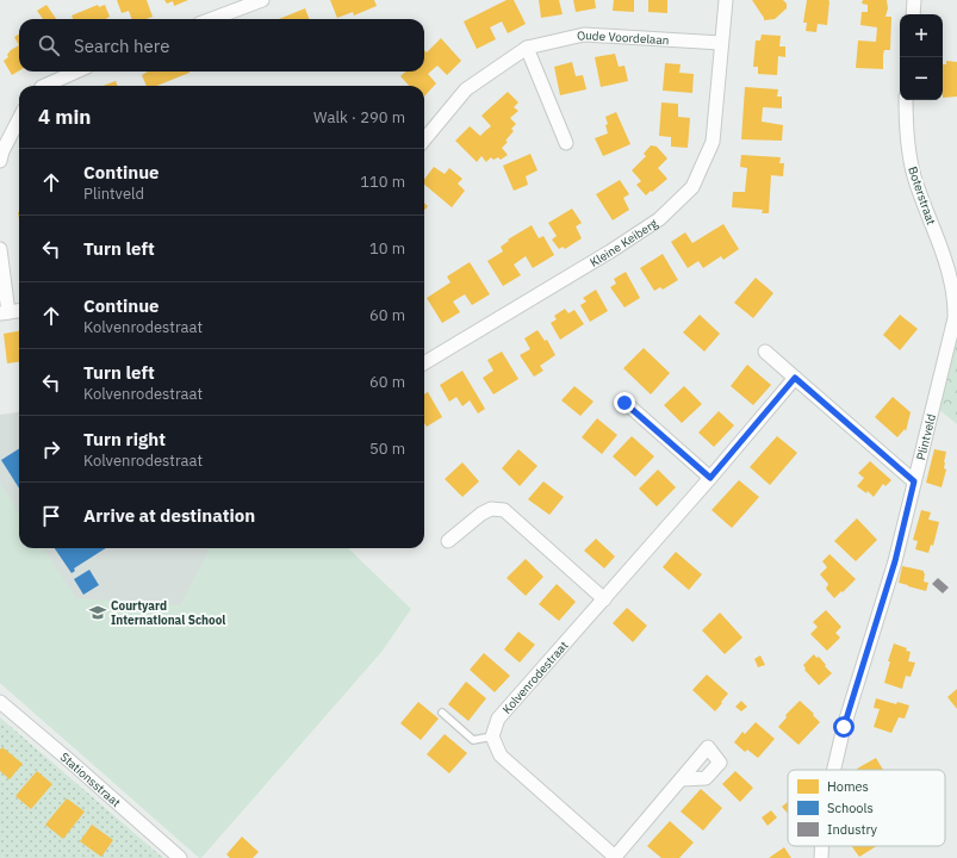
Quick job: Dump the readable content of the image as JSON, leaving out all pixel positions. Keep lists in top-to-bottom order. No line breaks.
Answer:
{"streets":{"street":["Oude Voordelaan","Boterstraat","Kleine Keiberg","Plintveld","Kolvenrodestraat","Stationsstraat"]},"crossings":[["Oude Voordelaan","Kleine Keiberg"],["Boterstraat","Plintveld"]],"places":{"school or university":["Courtyard International School"]},"legend":["Homes","Schools","Industry"],"page":{"map_buttons":["+","−"],"search":"Search here","heading":["4 min","Walk · 290 m"],"list":[["Continue","Plintveld","110 m"],["Turn left","10 m"],["Continue","Kolvenrodestraat","60 m"],["Turn left","Kolvenrodestraat","60 m"],["Turn right","Kolvenrodestraat","50 m"],"Arrive at destination"]}}
